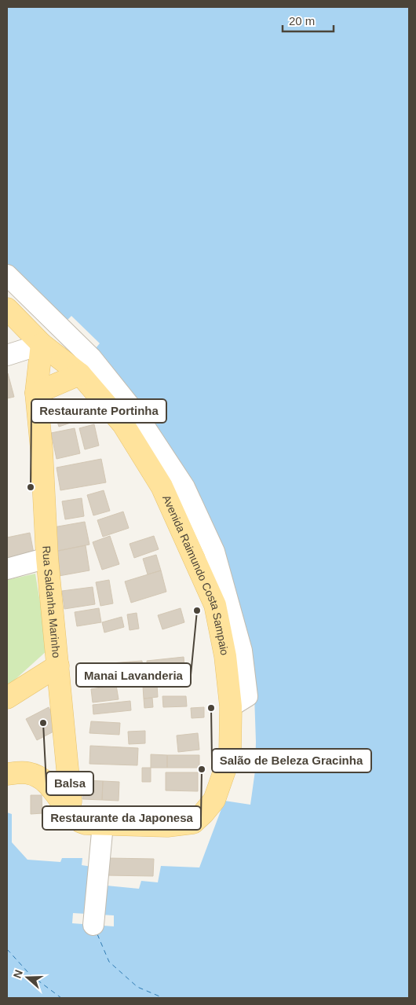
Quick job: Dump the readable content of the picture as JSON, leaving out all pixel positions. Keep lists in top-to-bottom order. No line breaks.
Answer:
{"streets":{"main road":["Avenida Raimundo Costa Sampaio","Rua Saldanha Marinho"]},"crossings":[["Avenida Raimundo Costa Sampaio","Rua Saldanha Marinho"]],"places":["Restaurante Portinha","Manai Lavanderia","Salão de Beleza Gracinha","Balsa","Restaurante da Japonesa"],"scale_bar":"20 m","north":"left"}
